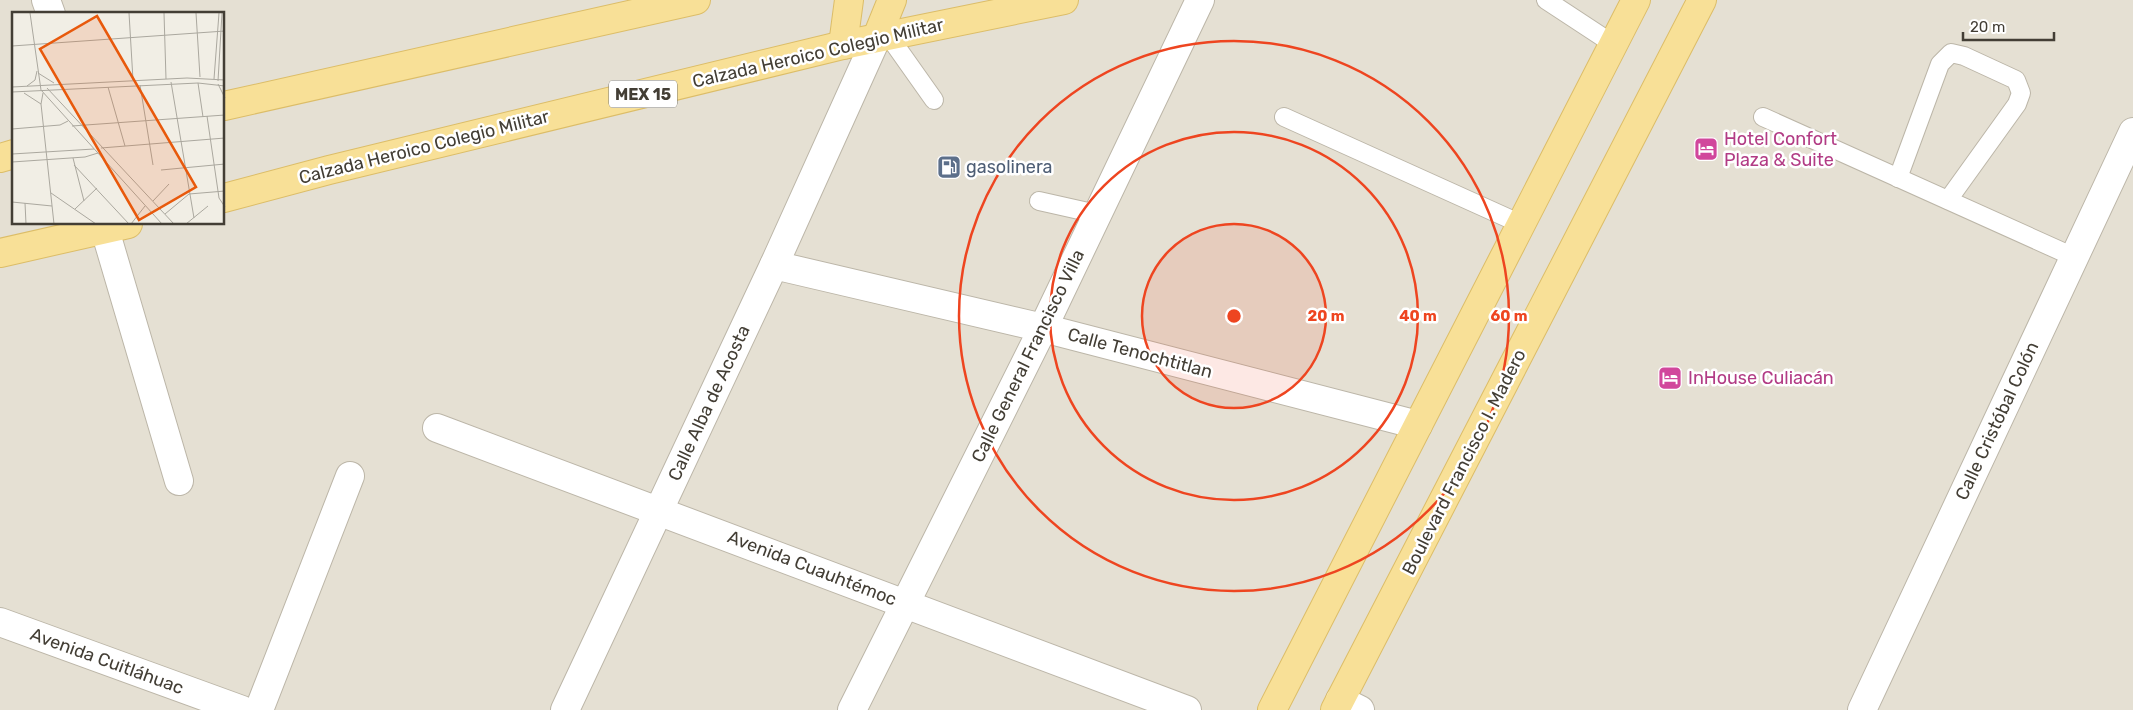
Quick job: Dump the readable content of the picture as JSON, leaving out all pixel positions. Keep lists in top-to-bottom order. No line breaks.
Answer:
{"streets":{"main road":["Calzada Heroico Colegio Militar","MEX 15","Boulevard Francisco I. Madero"],"street":["Calle Tenochtitlan","Calle General Francisco Villa","Calle Alba de Acosta","Calle Cristóbal Colón","Avenida Cuauhtémoc","Avenida Cuitláhuac"]},"crossings":[["Calzada Heroico Colegio Militar","Calle Alba de Acosta"],["Calle Tenochtitlan","Calle General Francisco Villa"],["Calle Tenochtitlan","Calle Alba de Acosta"],["Calle General Francisco Villa","Avenida Cuauhtémoc"],["Calle Alba de Acosta","Avenida Cuauhtémoc"]],"places":{"hotel":["Hotel Confort Plaza & Suite","InHouse Culiacán"],"fuel station":["gasolinera"]},"scale_bar":"20 m","rings":["20 m","40 m","60 m"]}
